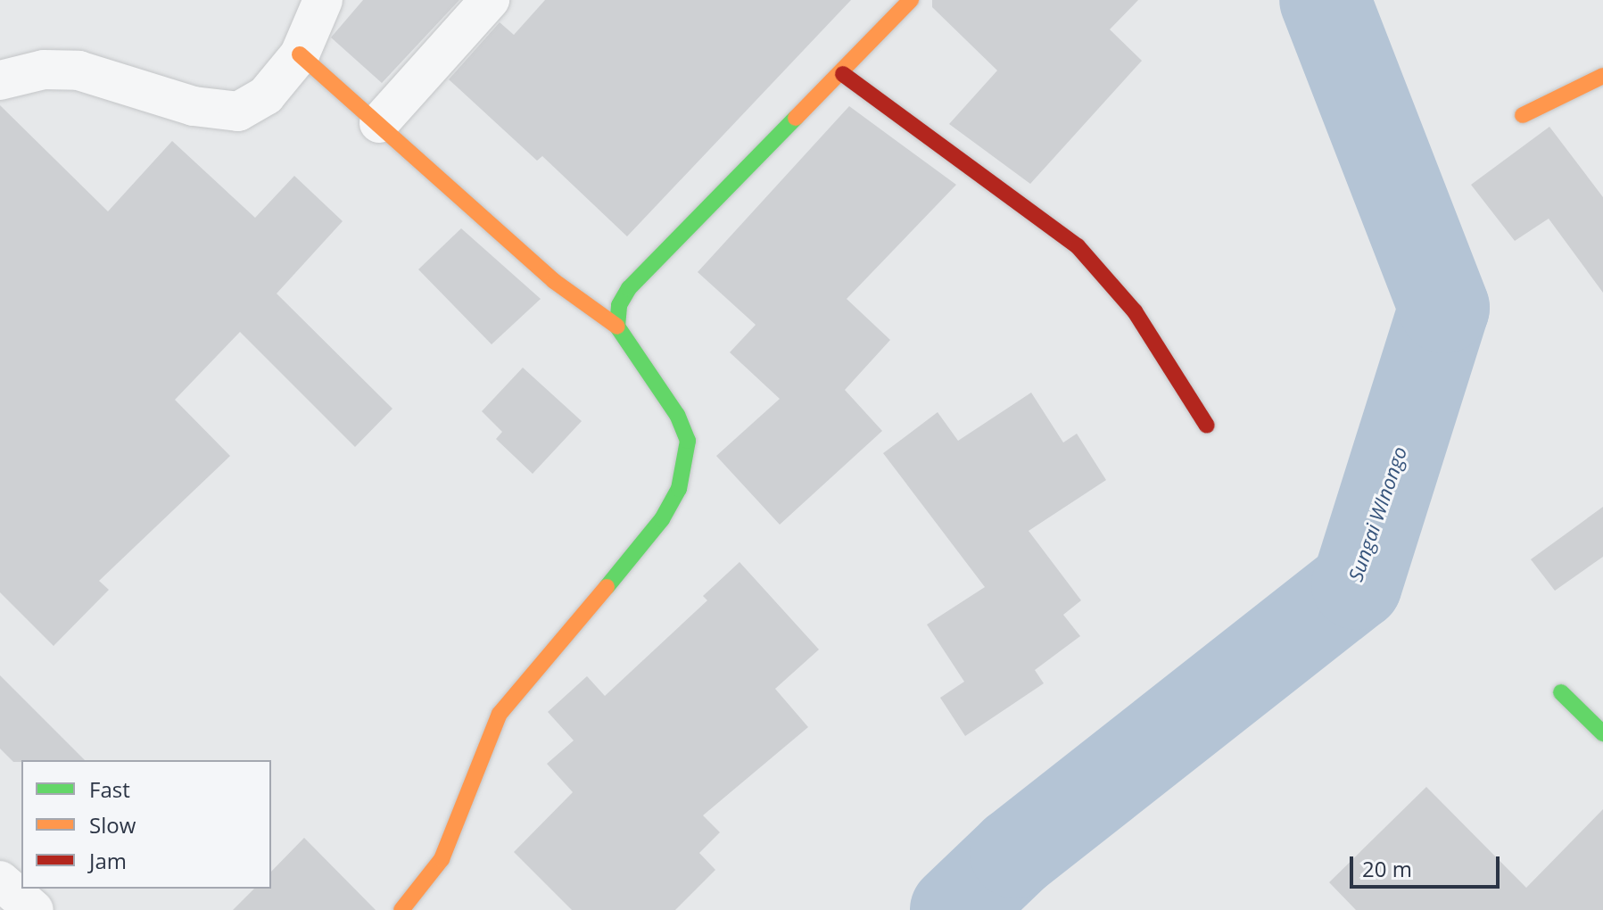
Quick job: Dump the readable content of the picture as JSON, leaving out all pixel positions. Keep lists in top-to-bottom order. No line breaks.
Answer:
{"water":["Sungai WInongo"],"legend":["Fast","Slow","Jam"],"scale_bar":"20 m"}
